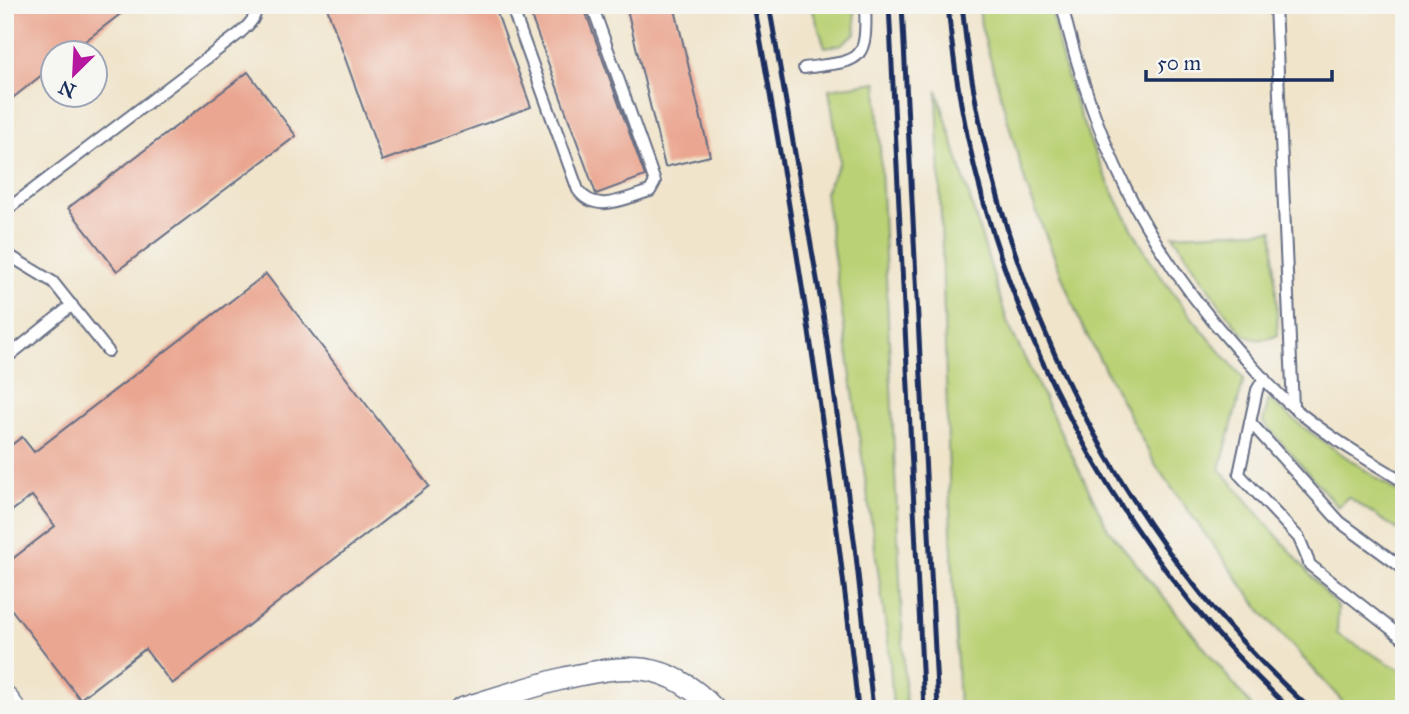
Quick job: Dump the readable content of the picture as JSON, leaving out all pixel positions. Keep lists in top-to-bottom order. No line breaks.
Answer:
{"scale_bar":"50 m","north":"bottom left"}
